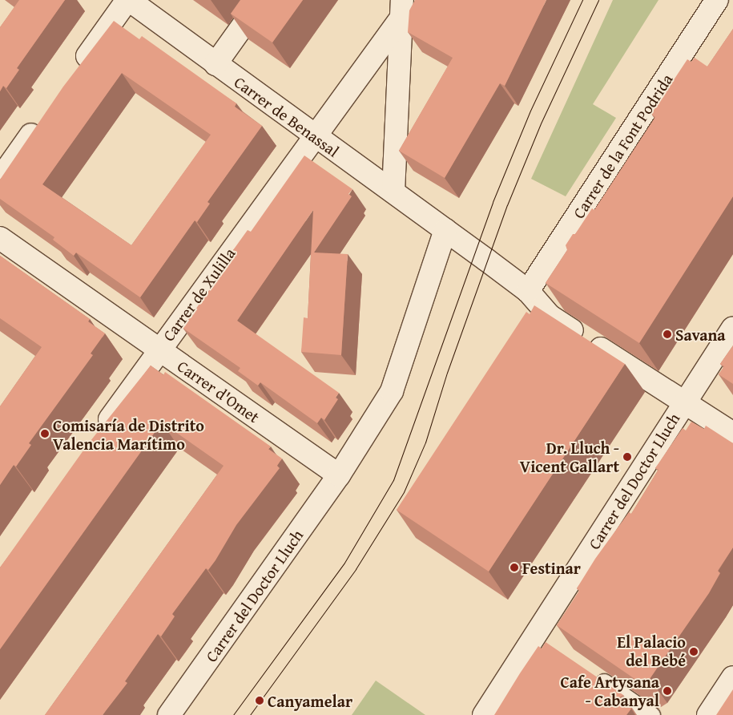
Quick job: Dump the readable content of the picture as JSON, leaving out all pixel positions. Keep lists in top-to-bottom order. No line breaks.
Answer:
{"streets":{"street":["Carrer de Benassal","Carrer de la Font Podrida","Carrer de Xulilla","Carrer d'Omet","Carrer del Doctor Lluch"]},"crossings":[["Carrer de Benassal","Carrer de la Font Podrida"],["Carrer de Benassal","Carrer de Xulilla"],["Carrer de Benassal","Carrer del Doctor Lluch"],["Carrer de Xulilla","Carrer d'Omet"],["Carrer d'Omet","Carrer del Doctor Lluch"]],"places":["Savana","Comisaría de Distrito Valencia Marítimo","Dr. Lluch - Vicent Gallart","Festinar","El Palacio del Bebé","Cafe Artysana - Cabanyal","Canyamelar"]}
